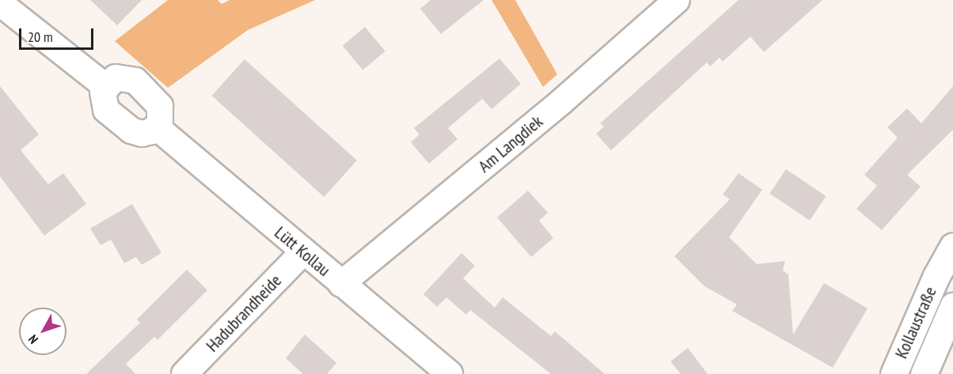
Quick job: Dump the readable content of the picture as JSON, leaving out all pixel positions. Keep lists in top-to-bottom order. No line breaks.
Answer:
{"streets":{"main road":["Kollaustraße"],"street":["Am Langdiek","Lütt Kollau","Hadubrandheide"]},"crossings":[["Am Langdiek","Lütt Kollau"],["Lütt Kollau","Hadubrandheide"]],"scale_bar":"20 m","north":"bottom left"}
